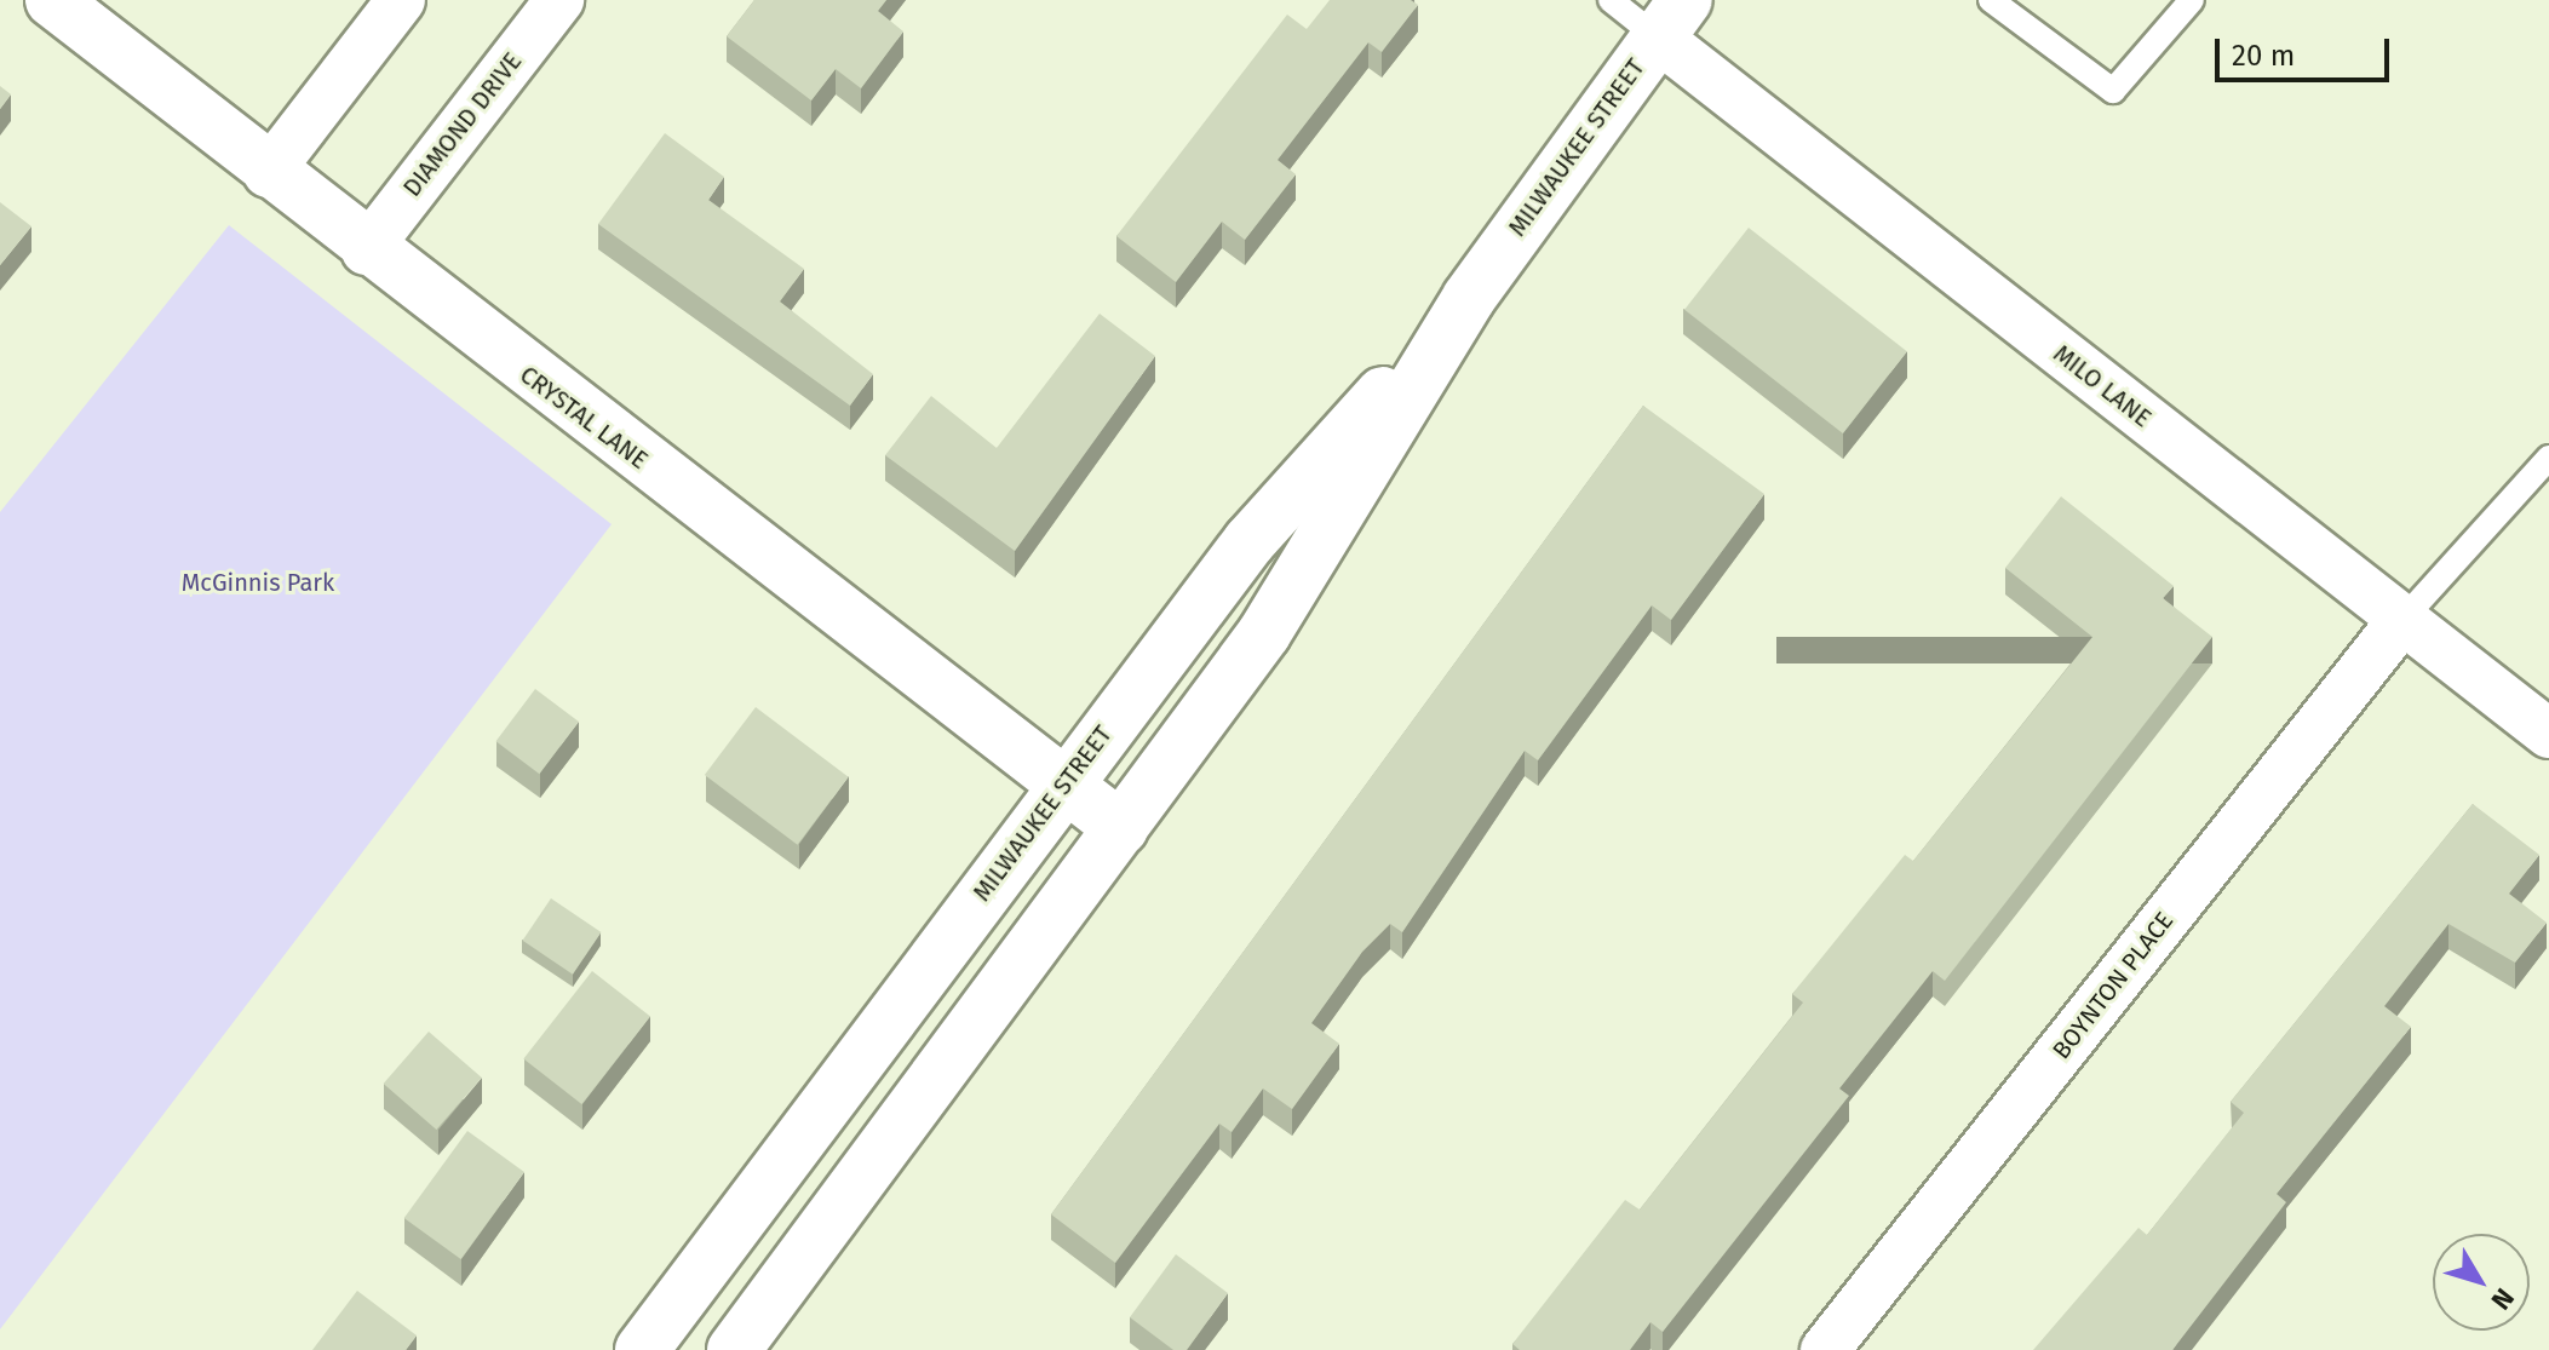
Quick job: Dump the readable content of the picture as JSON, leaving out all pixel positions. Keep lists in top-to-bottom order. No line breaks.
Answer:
{"streets":{"street":["DIAMOND DRIVE","MILWAUKEE STREET","MILO LANE","CRYSTAL LANE","BOYNTON PLACE"]},"crossings":[["DIAMOND DRIVE","CRYSTAL LANE"],["MILWAUKEE STREET","MILO LANE"],["MILWAUKEE STREET","CRYSTAL LANE"],["MILO LANE","BOYNTON PLACE"]],"parks":["McGinnis Park"],"scale_bar":"20 m","north":"bottom right"}
